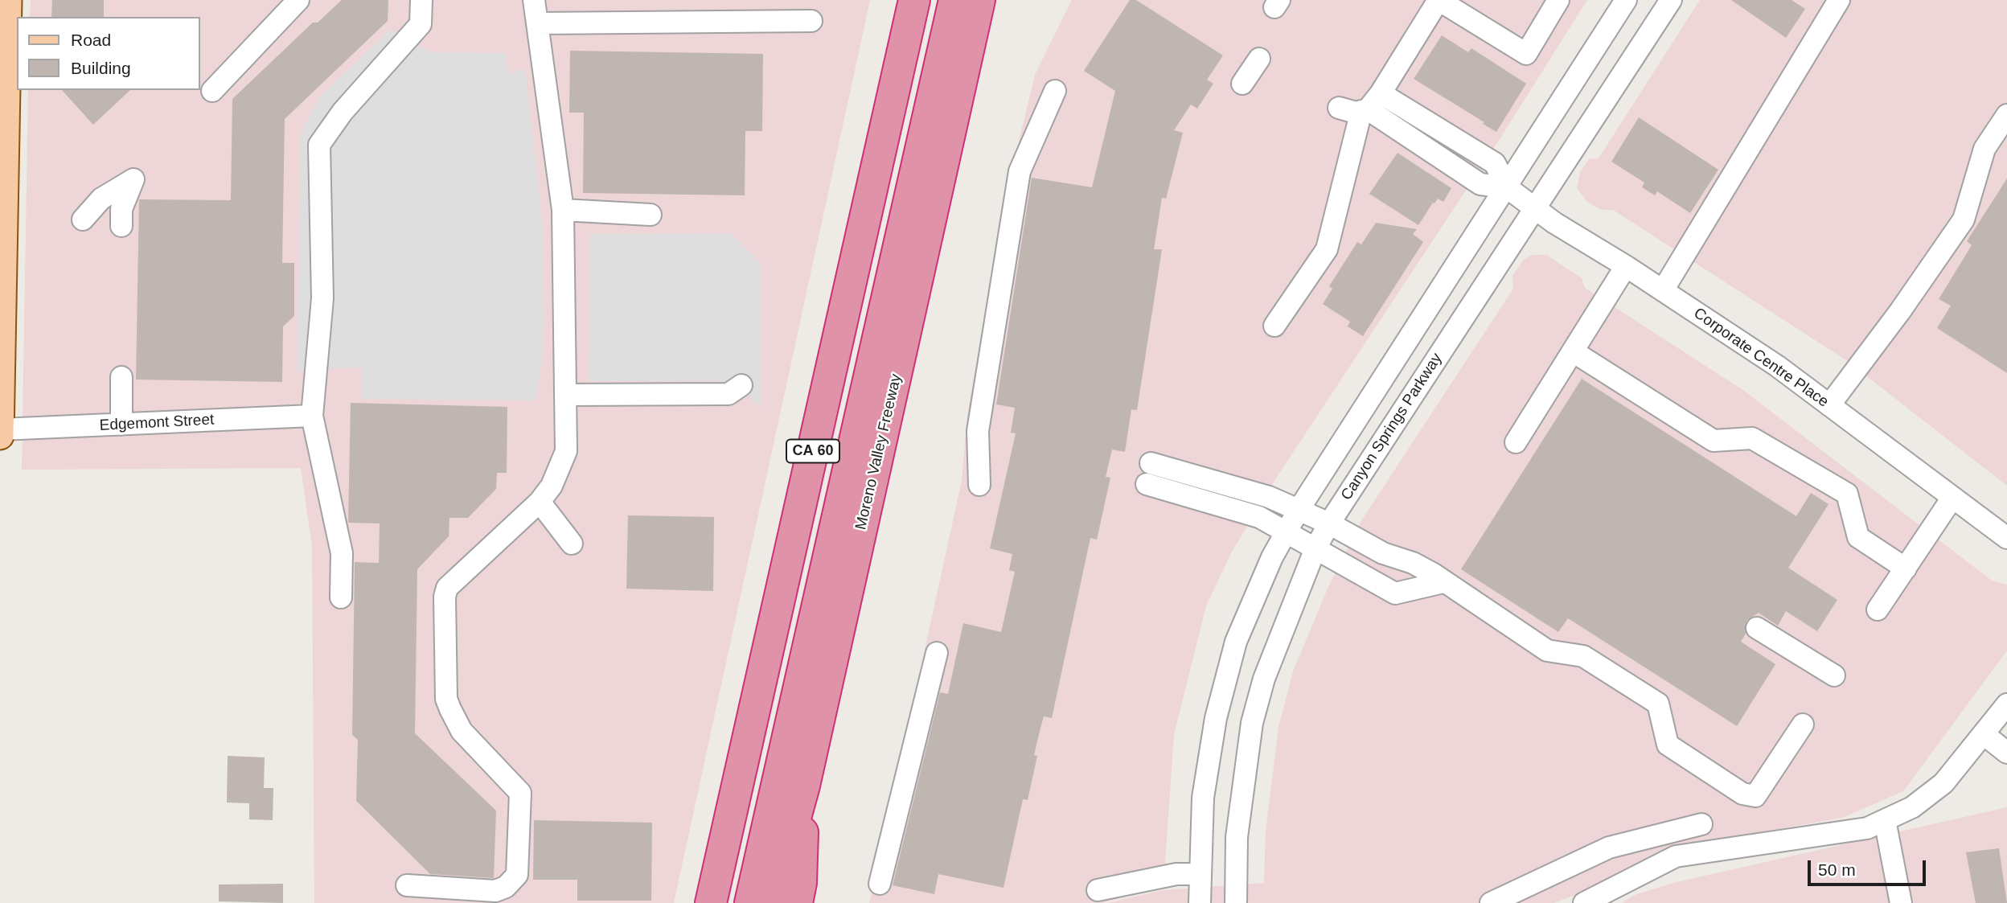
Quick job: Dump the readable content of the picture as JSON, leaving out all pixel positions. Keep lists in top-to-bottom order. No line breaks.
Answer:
{"streets":{"highway":["CA 60","Moreno Valley Freeway"],"street":["Corporate Centre Place","Edgemont Street","Canyon Springs Parkway"]},"crossings":[["Corporate Centre Place","Canyon Springs Parkway"]],"legend":["Road","Building"],"scale_bar":"50 m"}
